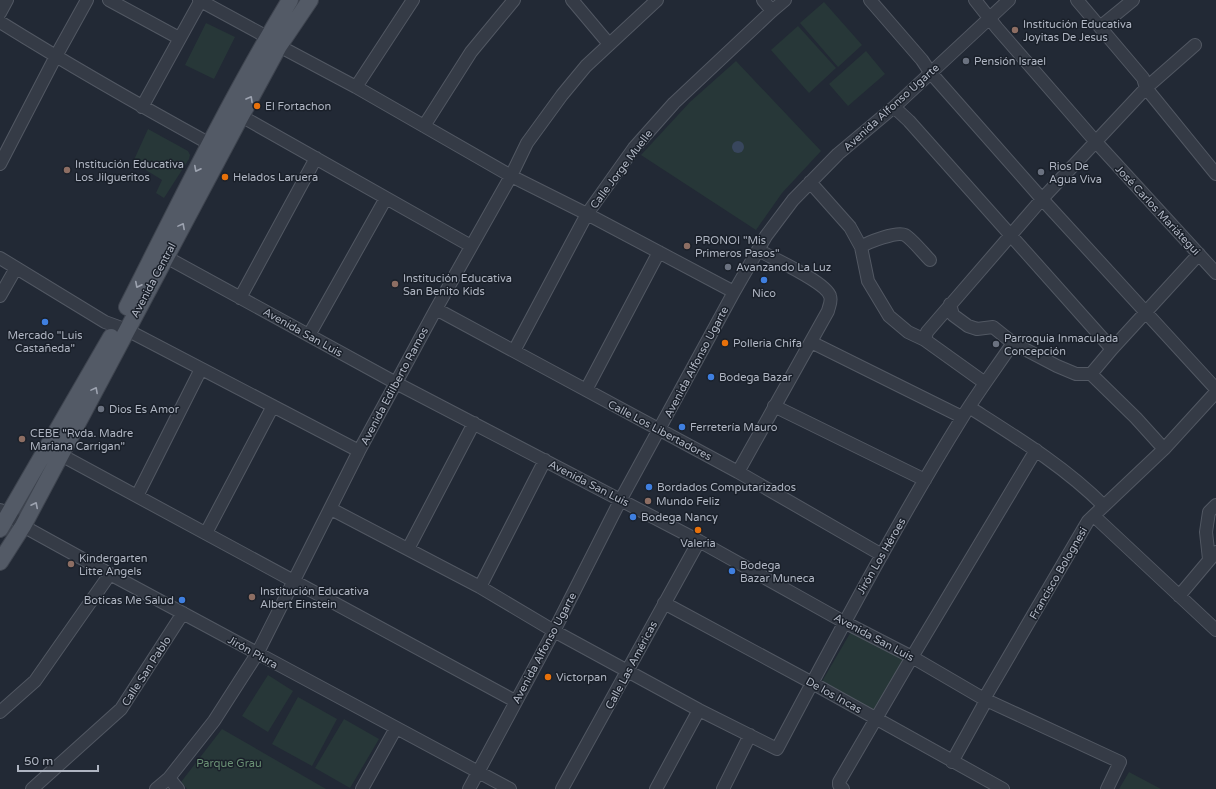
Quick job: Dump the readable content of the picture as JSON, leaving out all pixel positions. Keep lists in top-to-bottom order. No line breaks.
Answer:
{"streets":{"main road":["Avenida Central"],"street":["Avenida Alfonso Ugarte","Calle Jorge Muelle","José Carlos Mariátegui","Avenida San Luis","Avenida Edilberto Ramos","Calle Los Libertadores","Jirón Los Héroes","Francisco Bolognesi","Jirón Piura","Calle Las Américas","Calle San Pablo","De los Incas"]},"crossings":[["Avenida Alfonso Ugarte","José Carlos Mariátegui"],["Avenida Alfonso Ugarte","Avenida San Luis"],["Avenida Alfonso Ugarte","Calle Los Libertadores"],["Avenida Alfonso Ugarte","Jirón Piura"],["Calle Jorge Muelle","Calle Los Libertadores"],["Avenida Central","Avenida San Luis"],["Avenida Central","Jirón Piura"],["Avenida San Luis","Avenida Edilberto Ramos"],["Avenida San Luis","Jirón Los Héroes"],["Avenida San Luis","Francisco Bolognesi"],["Avenida San Luis","Calle Las Américas"],["Avenida Edilberto Ramos","Calle Los Libertadores"],["Avenida Edilberto Ramos","Jirón Piura"],["Calle Los Libertadores","Jirón Los Héroes"],["Jirón Los Héroes","De los Incas"],["Francisco Bolognesi","De los Incas"],["Jirón Piura","Calle San Pablo"],["Calle Las Américas","De los Incas"]],"parks":["Parque Grau"],"places":["Institución Educativa Joyitas De Jesus","Pensión Israel","El Fortachon","Institución Educativa Los Jilgueritos","Rios De Agua Viva","Helados Laruera","PRONOI \"Mis Primeros Pasos\"","Avanzando La Luz","Nico","Institución Educativa San Benito Kids","Mercado \"Luis Castañeda\"","Polleria Chifa","Parroquia Inmaculada Concepción","Bodega Bazar","Dios Es Amor","Ferretería Mauro","CEBE \"Rvda. Madre Mariana Carrigan\"","Bordados Computarizados","Mundo Feliz","Bodega Nancy","Valeria","Kindergarten Litte Angels","Bodega Bazar Muneca","Institución Educativa Albert Einstein","Boticas Me Salud","Victorpan"],"scale_bar":"50 m"}
